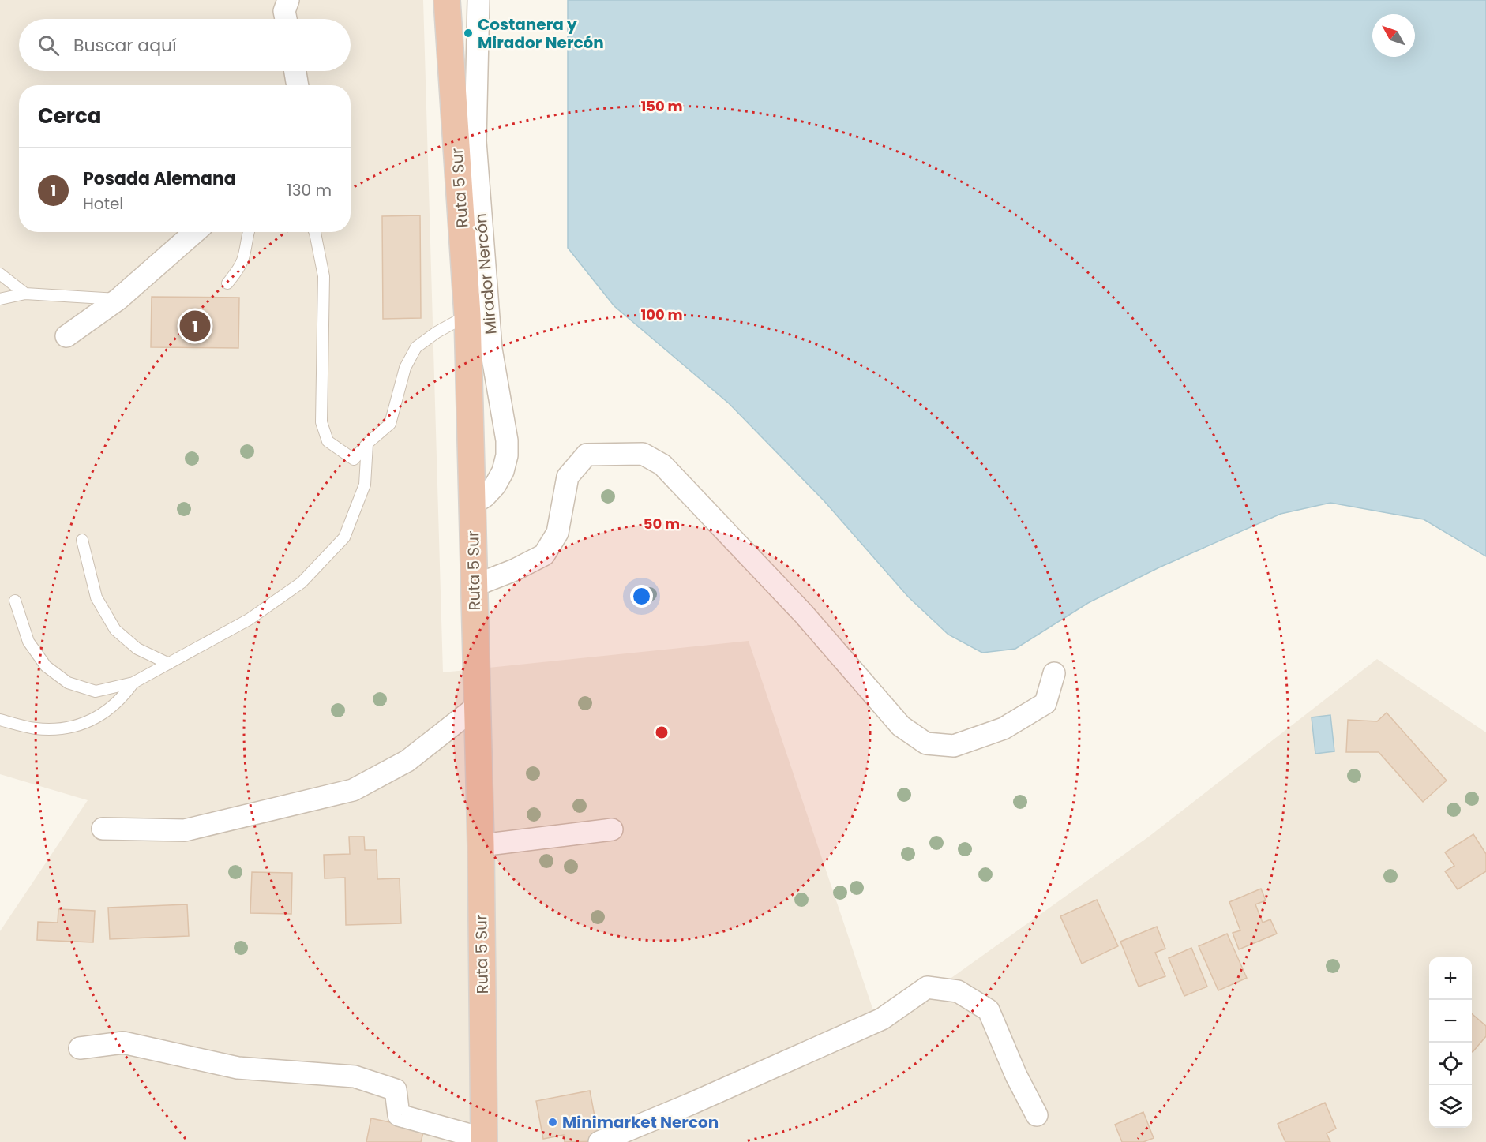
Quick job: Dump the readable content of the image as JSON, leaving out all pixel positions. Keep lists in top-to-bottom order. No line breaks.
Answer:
{"streets":{"highway":["Ruta 5 Sur"],"street":["Mirador Nercón"]},"crossings":[["Ruta 5 Sur","Mirador Nercón"]],"places":["Costanera y Mirador Nercón","Minimarket Nercon"],"north":"top left","page":{"search":"Buscar aquí","heading":"Cerca","list":[{"mark":"1","name":"Posada Alemana","note":"Hotel","value":"130 m"}],"pins":"1","map_buttons":["+","−"]},"rings":["150 m","100 m","50 m"]}
